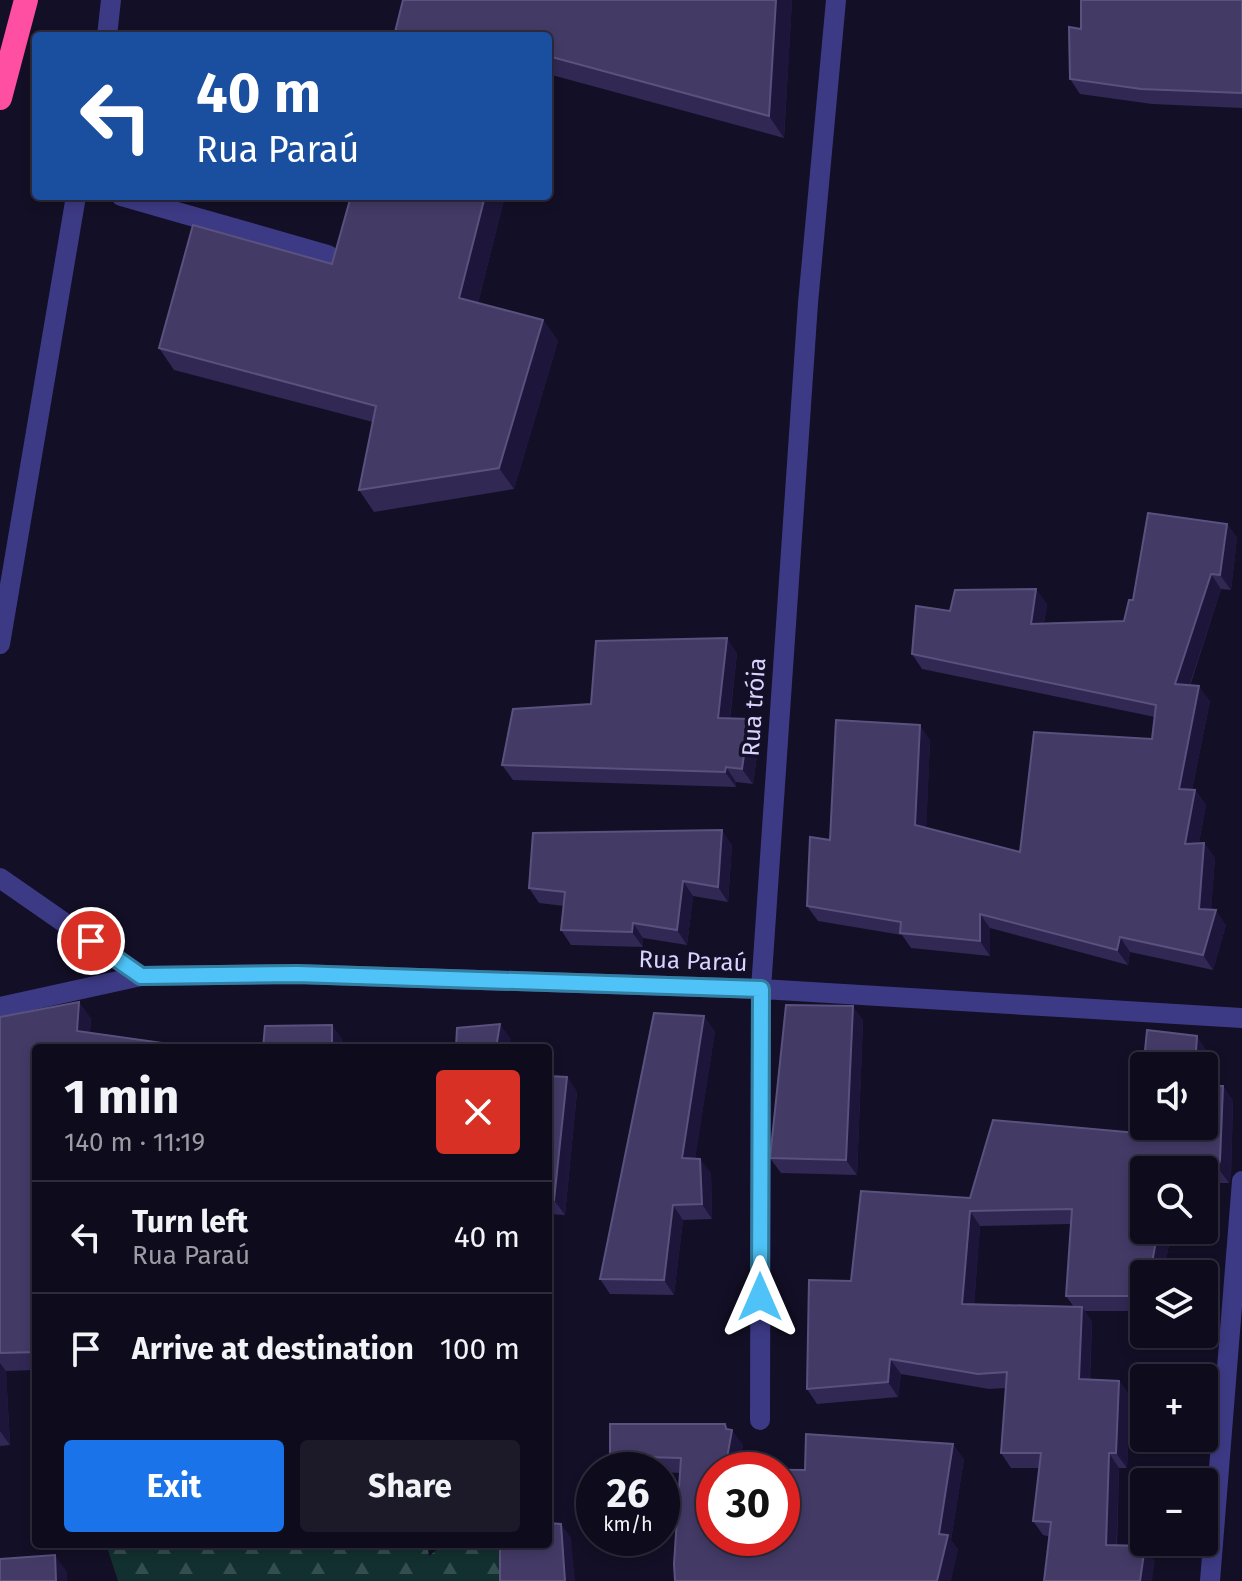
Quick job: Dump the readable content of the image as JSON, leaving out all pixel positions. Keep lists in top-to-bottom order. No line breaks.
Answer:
{"streets":{"street":["Rua tróia","Rua Paraú"]},"crossings":[["Rua tróia","Rua Paraú"]],"page":{"turn":["40 m","Rua Paraú"],"heading":["1 min","140 m · 11:19"],"map_buttons":["+","−"],"list":[{"name":"Turn left","note":"Rua Paraú","value":"40 m"},{"name":"Arrive at destination","value":"100 m"}],"buttons":["Exit","Share"],"speed":"26 km/h","limit":"30"}}
